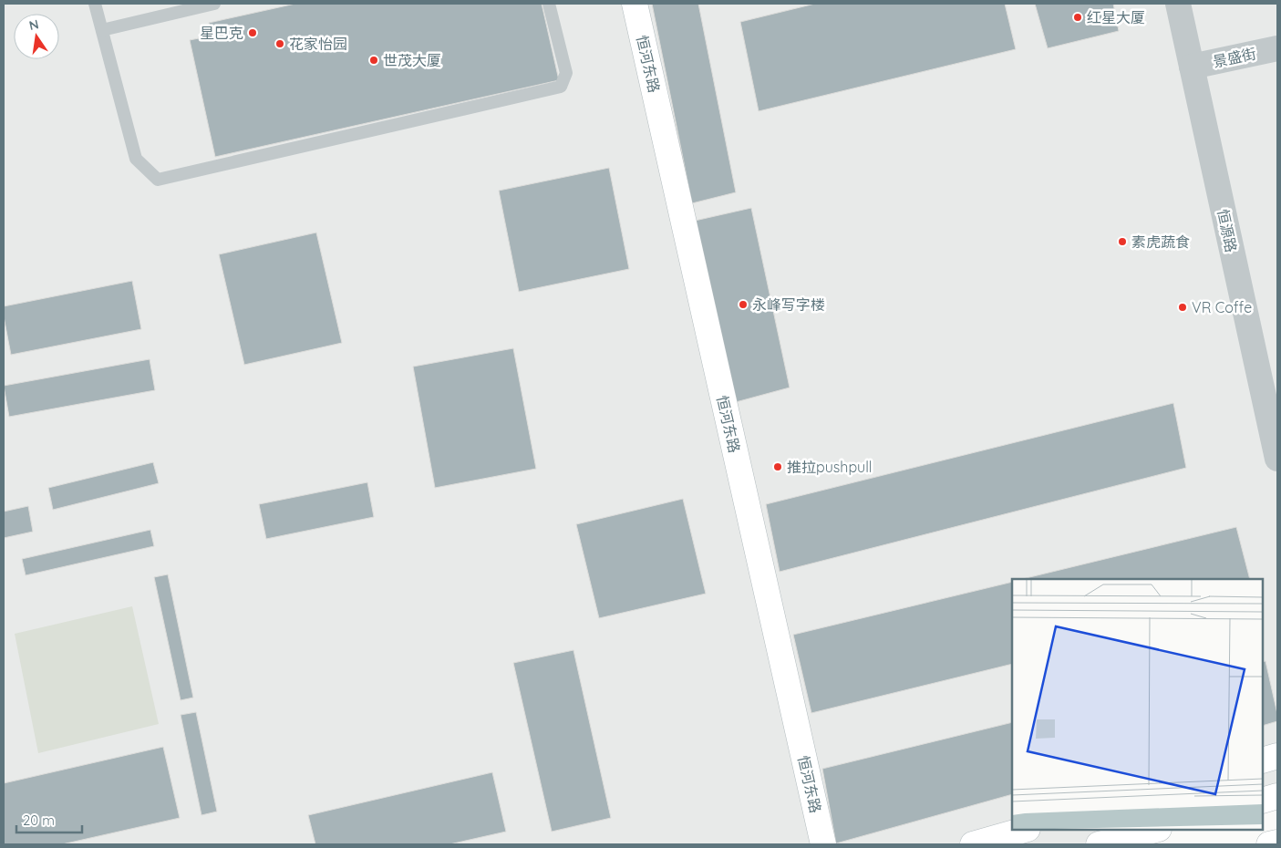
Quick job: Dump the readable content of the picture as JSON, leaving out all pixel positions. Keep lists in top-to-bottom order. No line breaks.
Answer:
{"streets":{"main road":["恒河东路"],"street":["景盛街","恒源路"]},"crossings":[["景盛街","恒源路"]],"places":["红星大厦","星巴克","花家怡园","世茂大厦","素虎蔬食","永峰写字楼","VR Coffe","推拉pushpull"],"scale_bar":"20 m","north":"top"}
